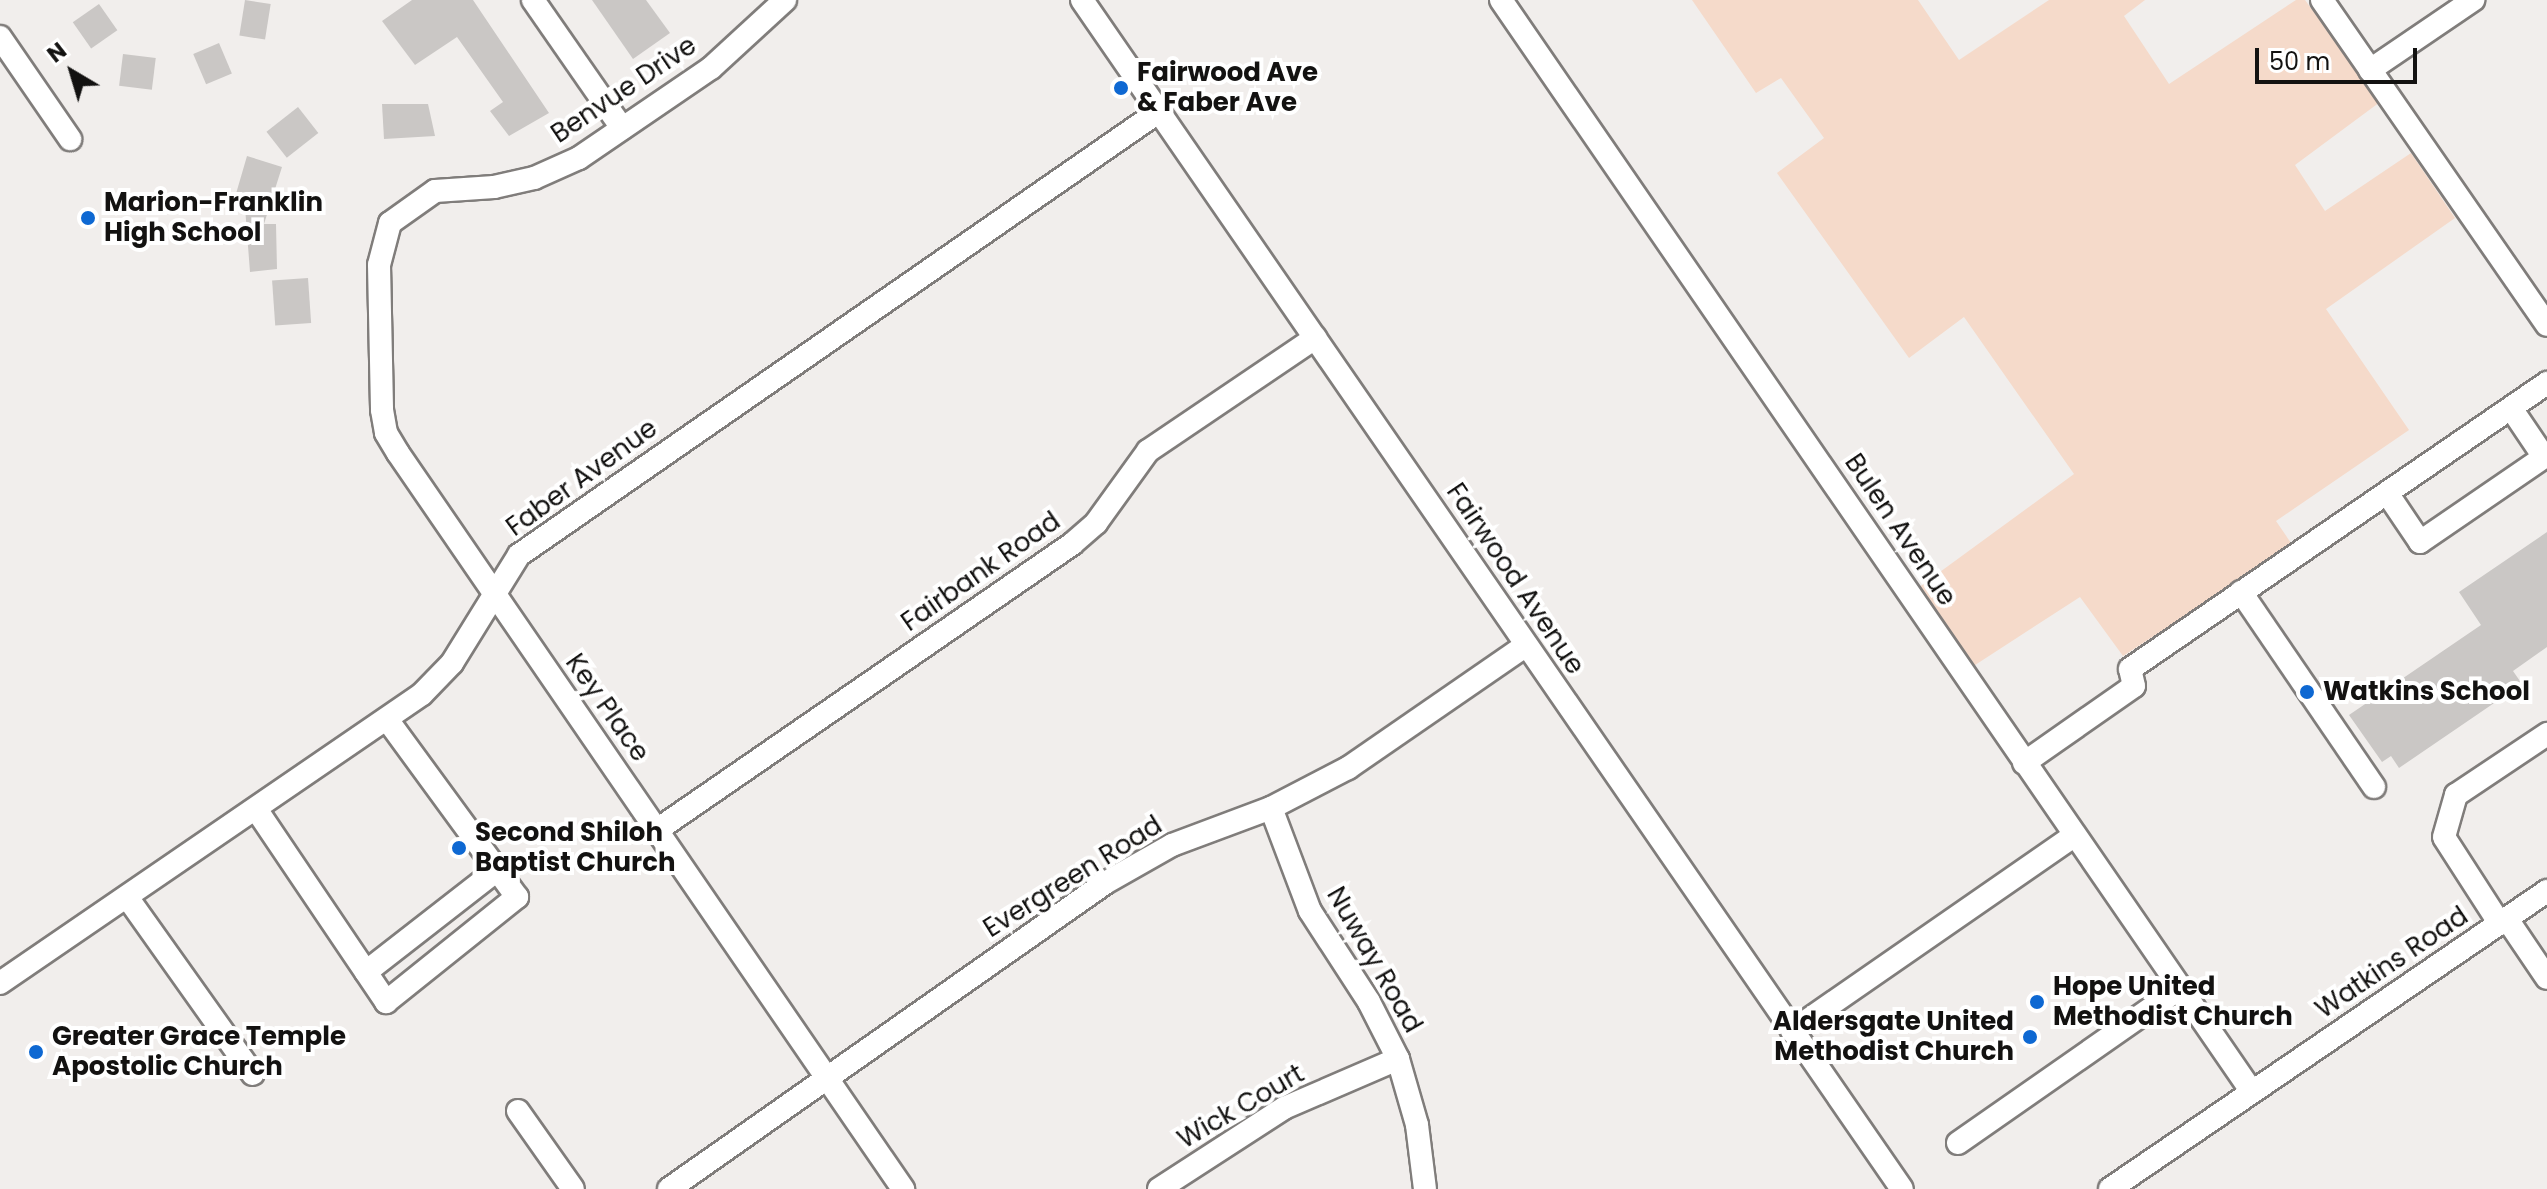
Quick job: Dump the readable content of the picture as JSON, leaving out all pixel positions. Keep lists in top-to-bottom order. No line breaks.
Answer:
{"streets":{"street":["Benvue Drive","Faber Avenue","Bulen Avenue","Fairbank Road","Fairwood Avenue","Key Place","Evergreen Road","Nuway Road","Watkins Road","Wick Court"]},"crossings":[["Benvue Drive","Key Place"],["Faber Avenue","Fairwood Avenue"],["Faber Avenue","Key Place"],["Bulen Avenue","Watkins Road"],["Fairbank Road","Fairwood Avenue"],["Fairbank Road","Key Place"],["Fairwood Avenue","Evergreen Road"],["Key Place","Evergreen Road"],["Evergreen Road","Nuway Road"],["Nuway Road","Wick Court"]],"places":["Fairwood Ave & Faber Ave","Marion-Franklin High School","Watkins School","Second Shiloh Baptist Church","Hope United Methodist Church","Aldersgate United Methodist Church","Greater Grace Temple Apostolic Church"],"scale_bar":"50 m","north":"top left"}
